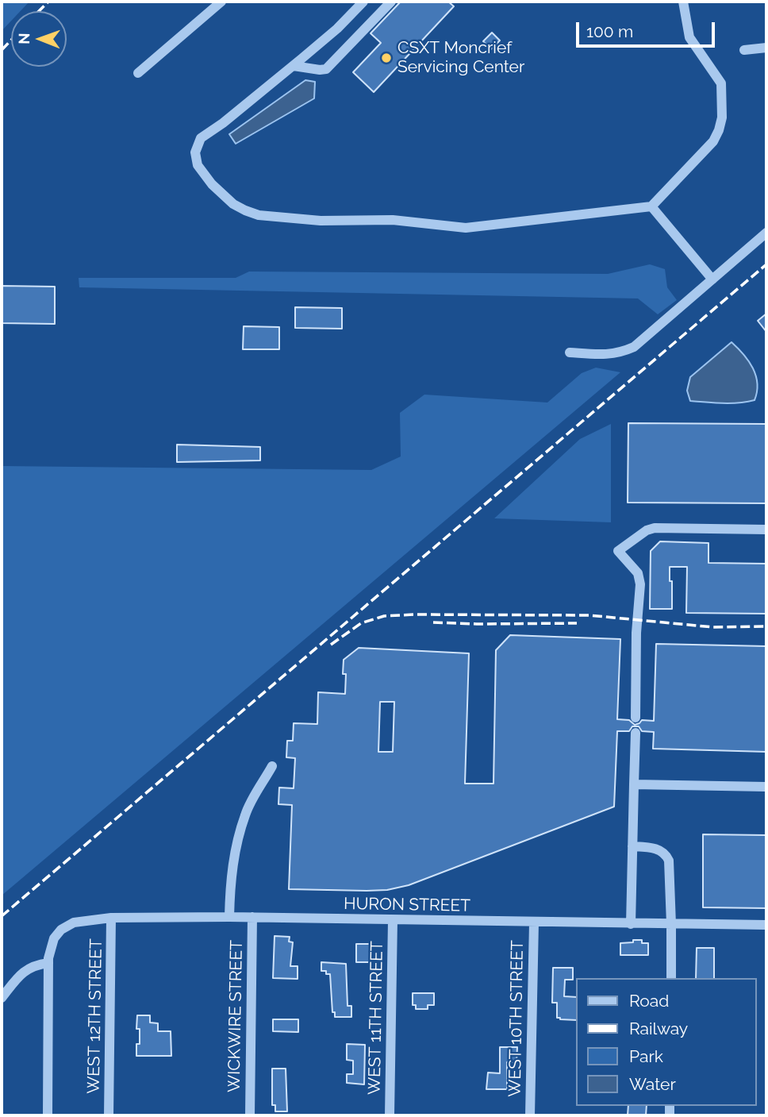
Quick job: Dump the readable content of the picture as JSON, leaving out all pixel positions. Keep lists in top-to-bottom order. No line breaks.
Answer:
{"streets":{"street":["HURON STREET","WEST 12TH STREET","WICKWIRE STREET","WEST 11TH STREET","WEST 10TH STREET"]},"crossings":[["HURON STREET","WEST 12TH STREET"],["HURON STREET","WICKWIRE STREET"],["HURON STREET","WEST 11TH STREET"],["HURON STREET","WEST 10TH STREET"]],"places":["CSXT Moncrief Servicing Center"],"legend":["Road","Railway","Park","Water"],"scale_bar":"100 m","north":"left"}
